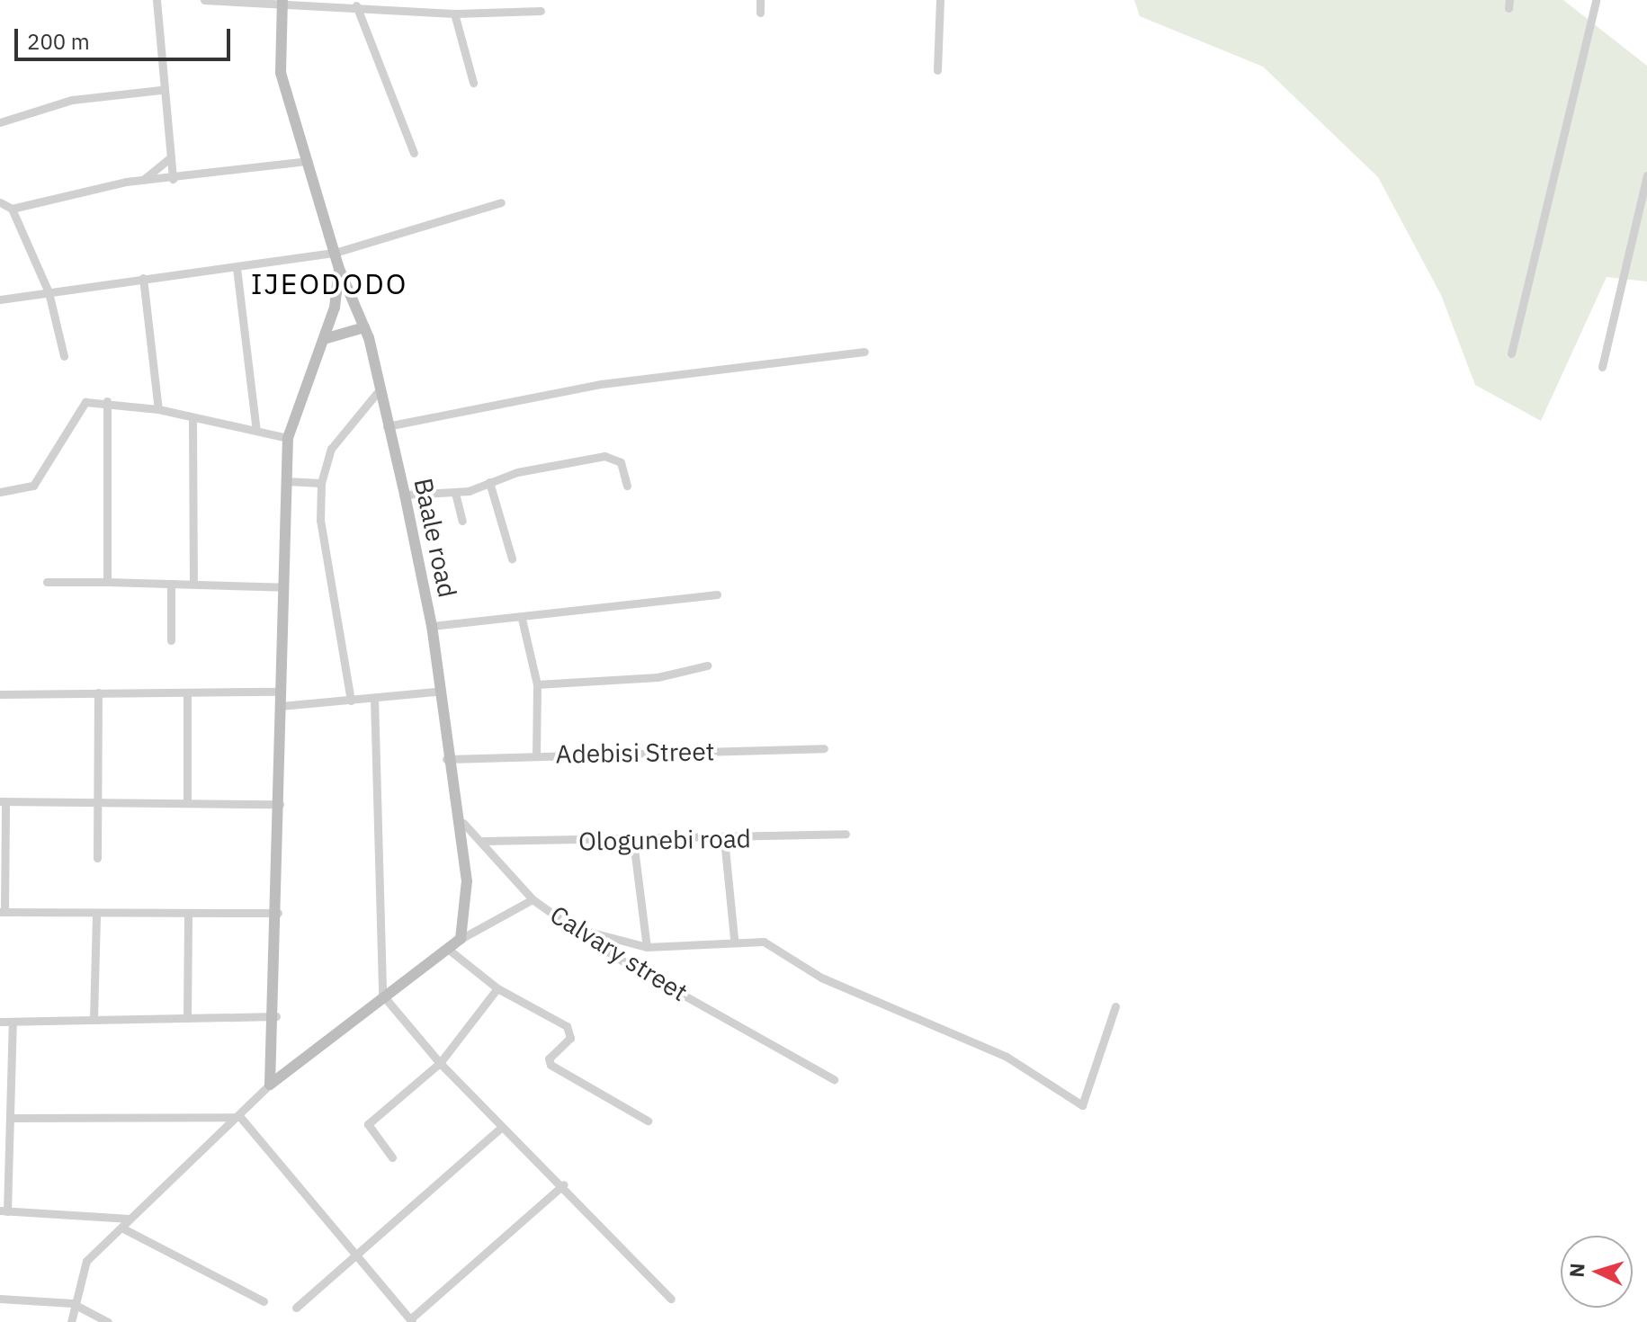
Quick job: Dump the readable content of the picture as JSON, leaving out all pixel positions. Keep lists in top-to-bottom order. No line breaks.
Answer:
{"streets":{"street":["Baale road","Adebisi Street","Ologunebi road","Calvary street"]},"crossings":[["Baale road","Adebisi Street"],["Baale road","Calvary street"],["Ologunebi road","Calvary street"]],"districts":["IJEODODO"],"scale_bar":"200 m","north":"left"}
